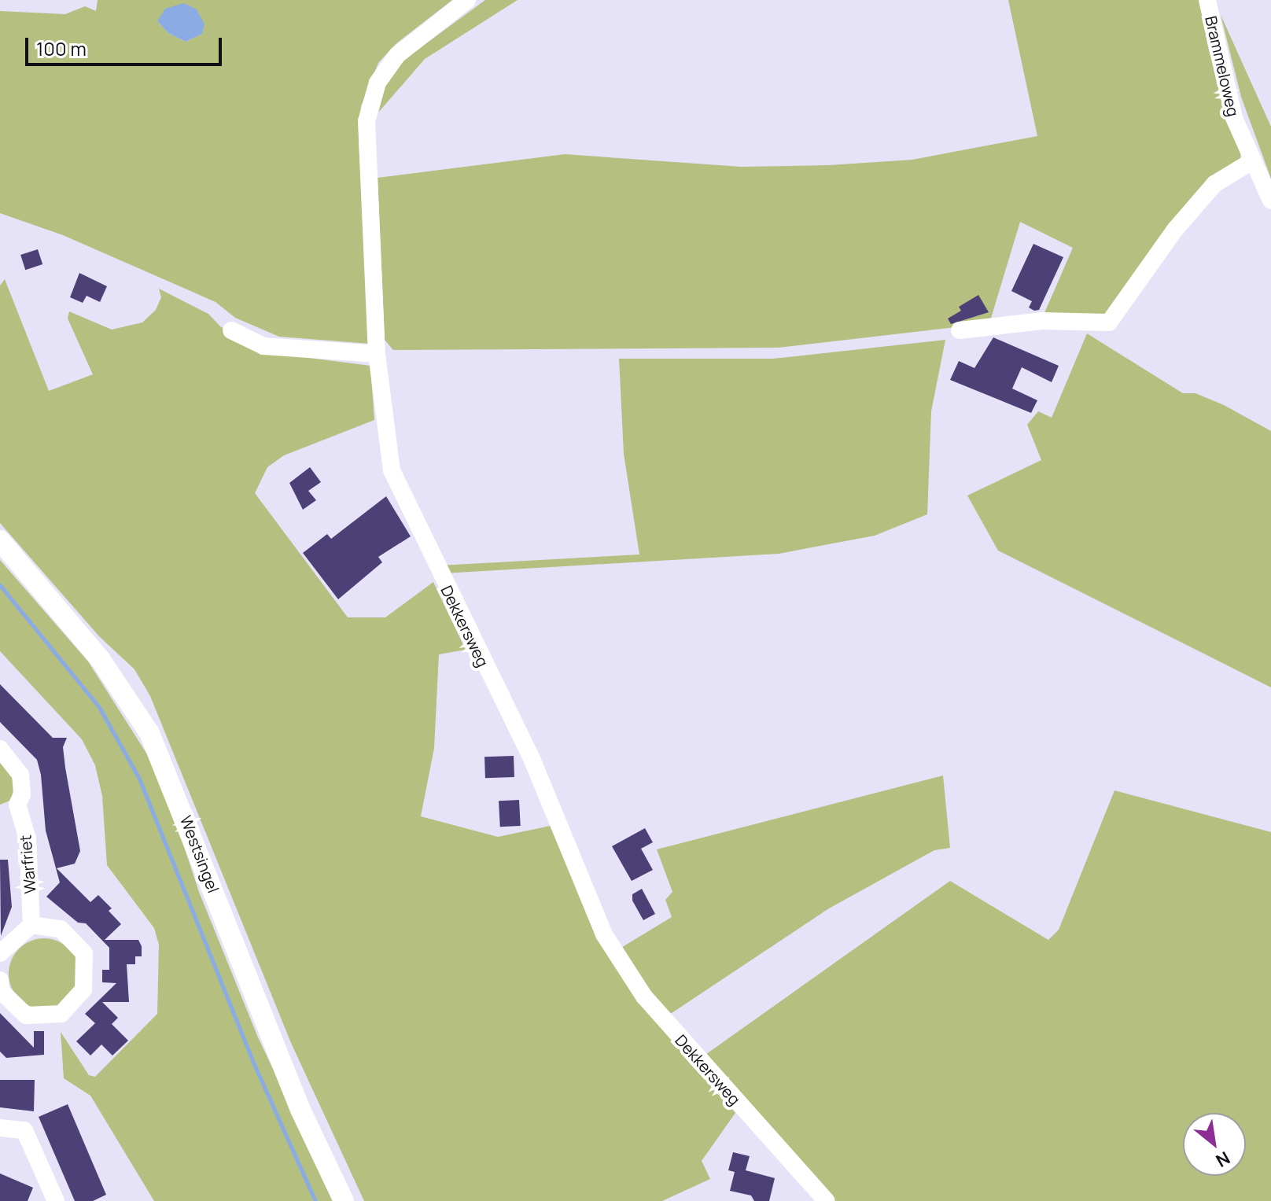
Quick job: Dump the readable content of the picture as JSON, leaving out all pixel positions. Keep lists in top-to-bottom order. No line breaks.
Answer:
{"streets":{"main road":["Westsingel"],"street":["Brammeloweg","Dekkersweg","Warfriet"]},"scale_bar":"100 m","north":"bottom right"}
